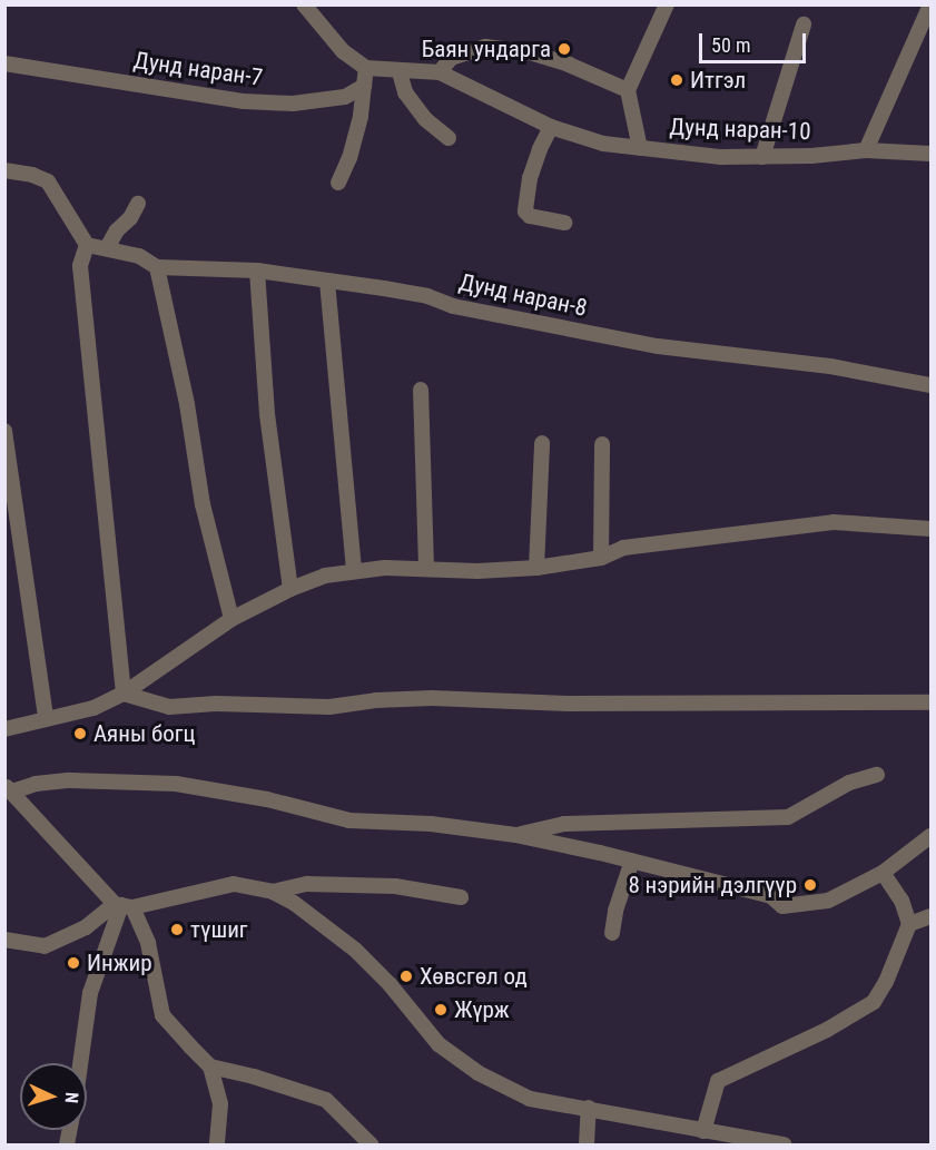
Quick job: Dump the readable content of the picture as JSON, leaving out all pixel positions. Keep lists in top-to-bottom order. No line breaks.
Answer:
{"streets":{"street":["Дунд наран-7","Дунд наран-10","Дунд наран-8"]},"places":["Баян ундарга","Итгэл","Аяны богц","8 нэрийн дэлгүүр","түшиг","Инжир","Хөвсгөл од","Жүрж"],"scale_bar":"50 m","north":"right"}
